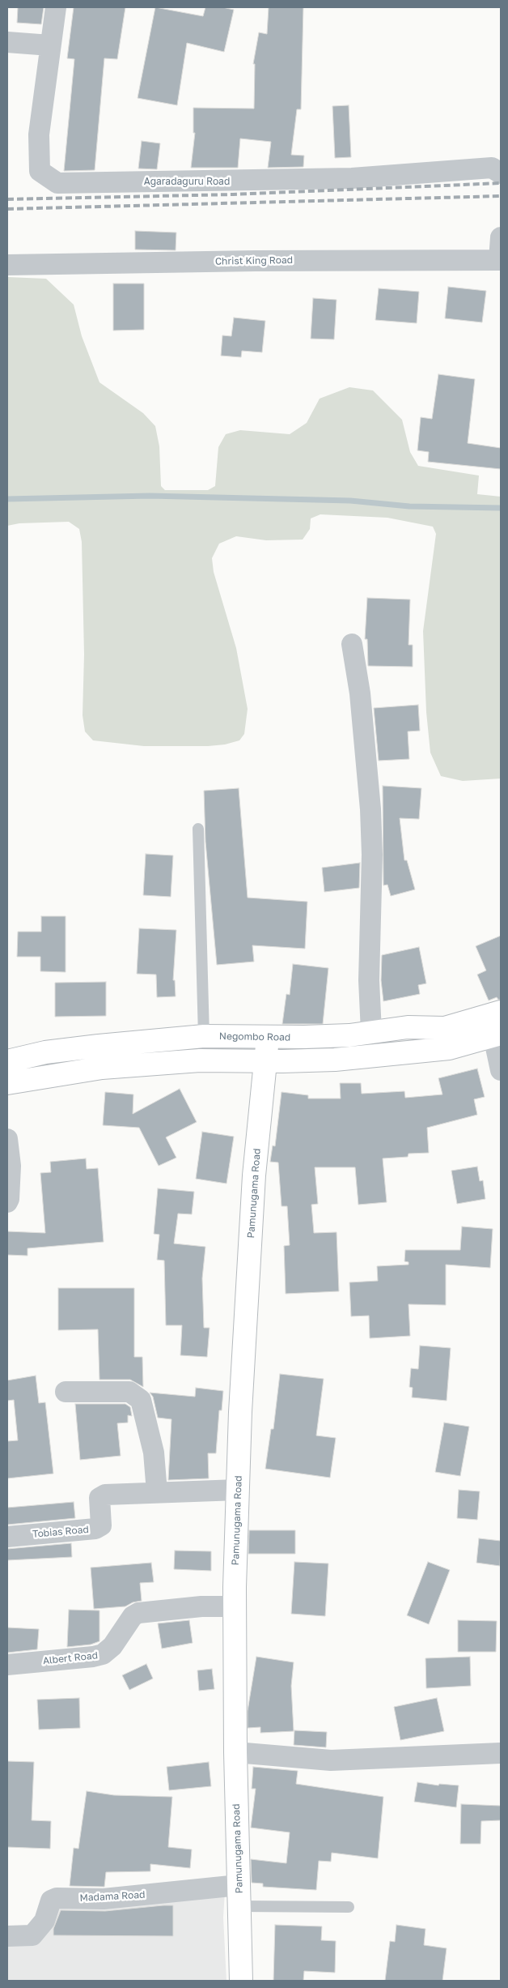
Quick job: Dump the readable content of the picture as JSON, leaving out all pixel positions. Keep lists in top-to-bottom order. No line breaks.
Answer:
{"streets":{"main road":["Negombo Road","Pamunugama Road"],"street":["Agaradaguru Road","Christ King Road","Tobias Road","Albert Road","Madama Road"]},"crossings":[["Negombo Road","Pamunugama Road"],["Pamunugama Road","Tobias Road"],["Pamunugama Road","Albert Road"],["Pamunugama Road","Madama Road"]]}
